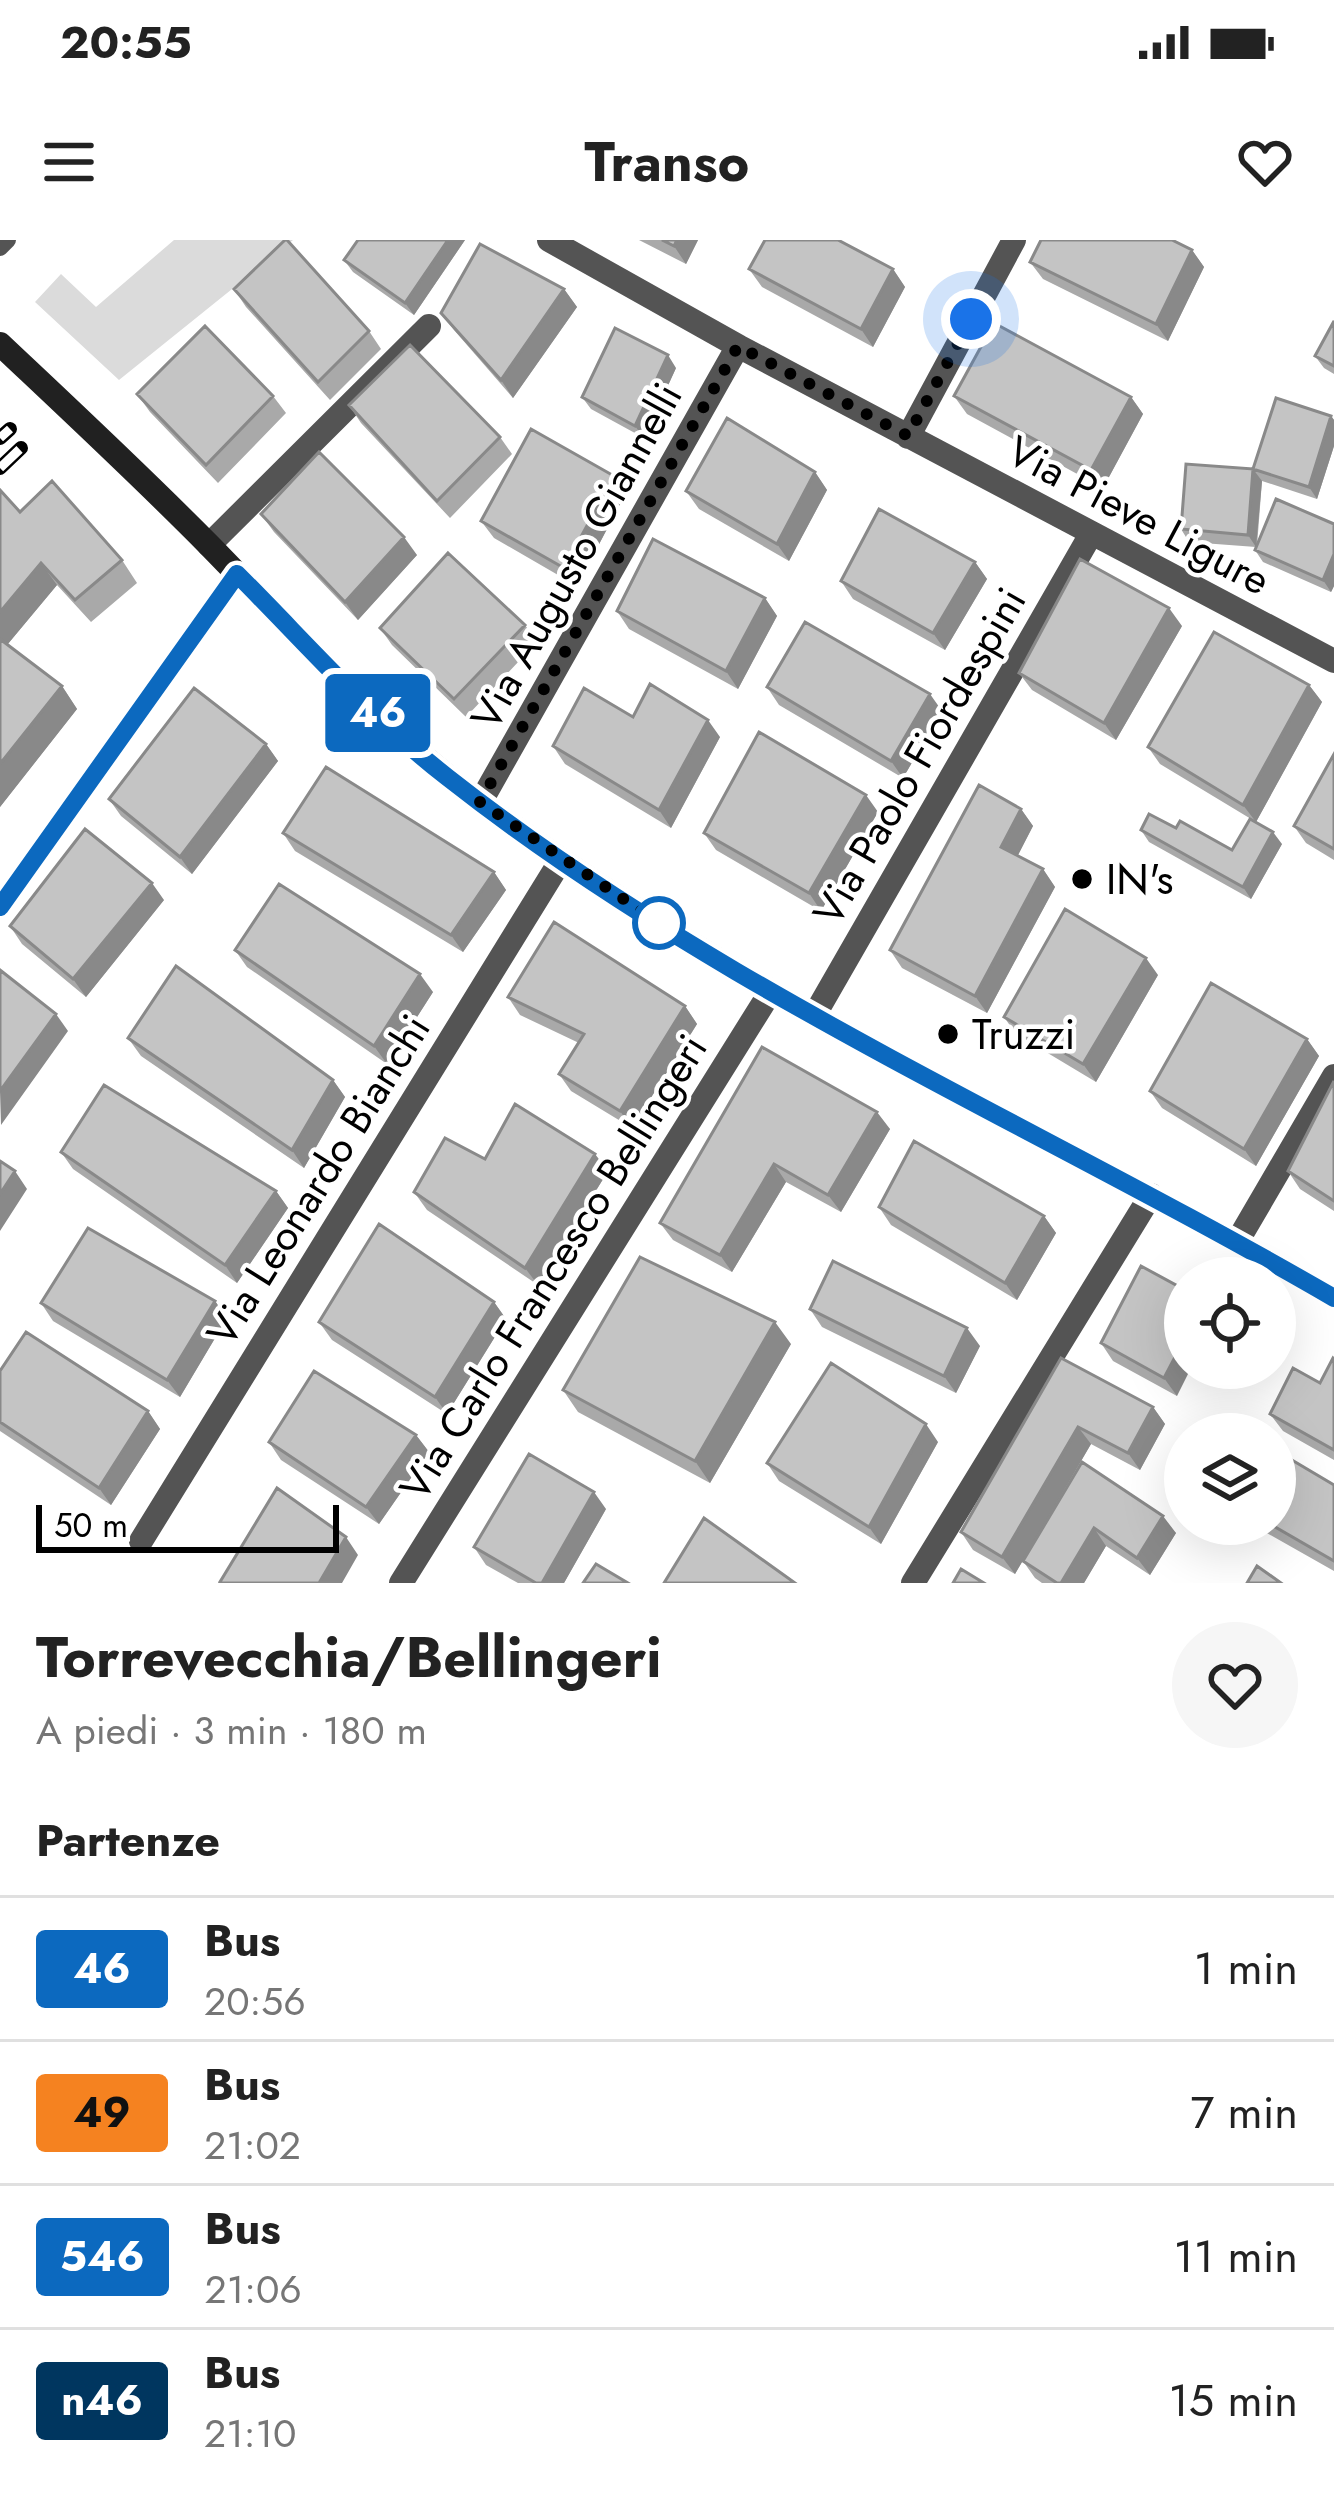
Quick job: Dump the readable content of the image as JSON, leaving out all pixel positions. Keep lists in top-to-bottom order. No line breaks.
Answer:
{"streets":{"street":["Via Pieve Ligure","Via Augusto Giannelli","Via Paolo Fiordespini","Via Leonardo Bianchi","Via Carlo Francesco Bellingeri"]},"crossings":[["Via Pieve Ligure","Via Augusto Giannelli"],["Via Pieve Ligure","Via Paolo Fiordespini"]],"places":["IN's","Truzzi"],"lines":["bus line 46"],"scale_bar":"50 m","page":{"status":"20:55","header":"Transo","on_map":"46","scale":"50 m","heading":[["Torrevecchia/Bellingeri","A piedi · 3 min · 180 m"],"Partenze"],"list":[{"mark":"46","name":"Bus","note":"20:56","value":"1 min"},{"mark":"49","name":"Bus","note":"21:02","value":"7 min"},{"mark":"546","name":"Bus","note":"21:06","value":"11 min"},{"mark":"n46","name":"Bus","note":"21:10","value":"15 min"}]}}
